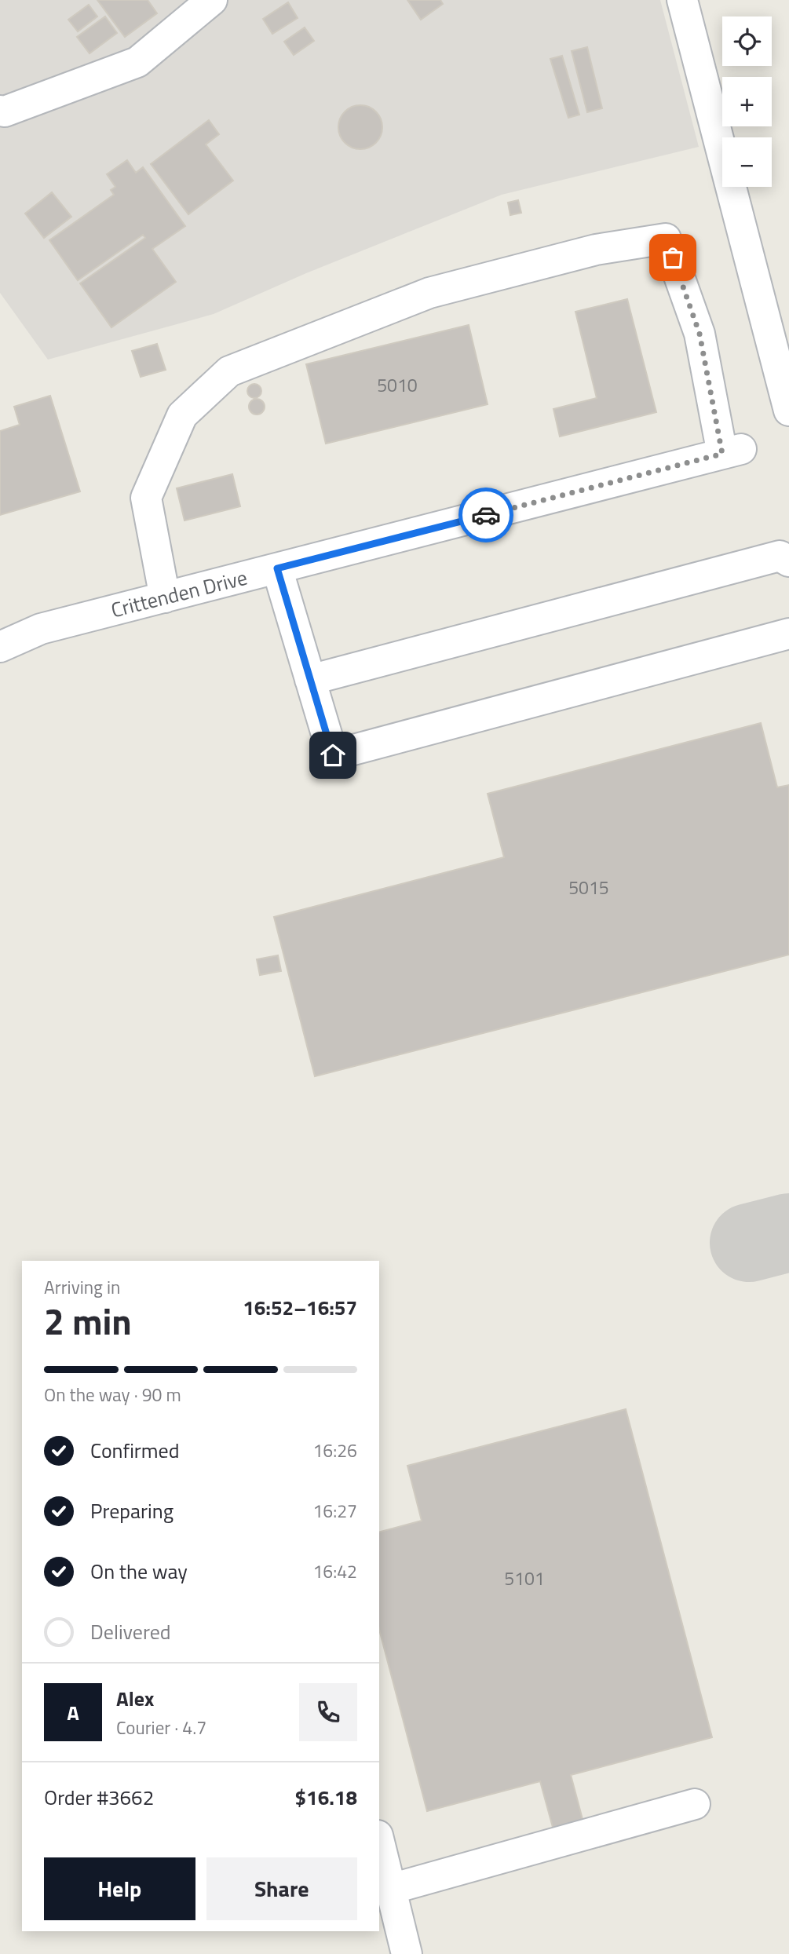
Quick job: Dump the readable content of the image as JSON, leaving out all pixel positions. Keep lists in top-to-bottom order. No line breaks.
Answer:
{"streets":{"street":["Crittenden Drive"]},"house_numbers":["5010","5015","5101"],"page":{"map_buttons":["+","−"],"heading":["2 min","Arriving in","16:52–16:57"],"panel":["Alex","Courier · 4.7","Order #3662","$16.18"],"bar":"On the way · 90 m","list":[["Confirmed","16:26"],["Preparing","16:27"],["On the way","16:42"],"Delivered"],"round":"A","buttons":["Help","Share"]}}
